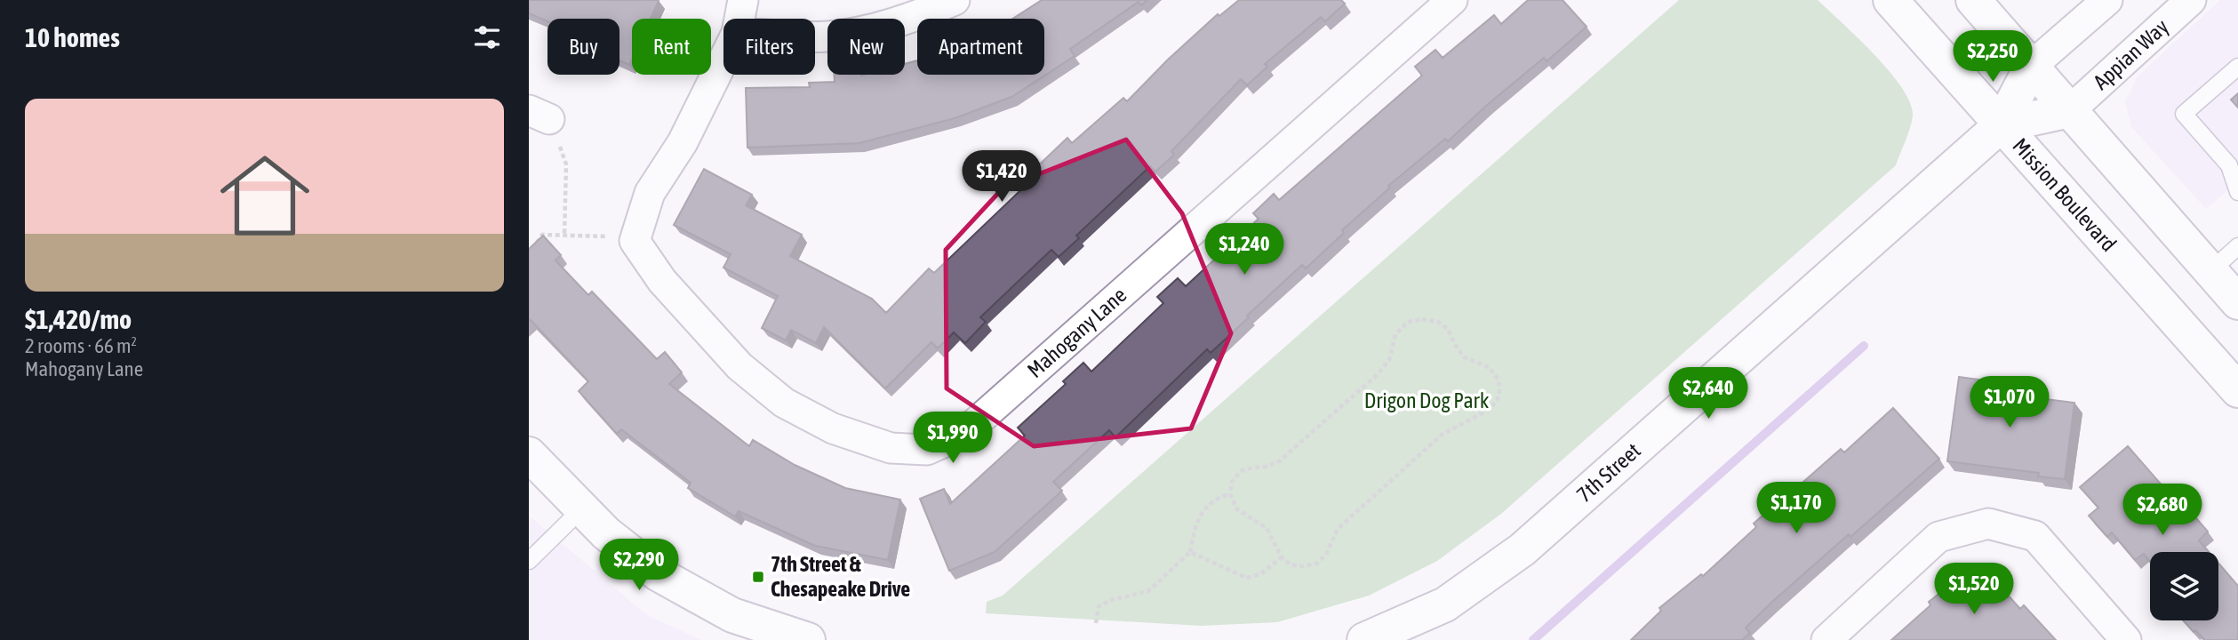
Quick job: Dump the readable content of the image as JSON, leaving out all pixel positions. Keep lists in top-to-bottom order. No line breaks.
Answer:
{"streets":{"street":["Appian Way","Mission Boulevard","Mahogany Lane","7th Street"]},"crossings":[["Appian Way","7th Street"],["Mission Boulevard","7th Street"]],"parks":["Drigon Dog Park"],"places":{"transit":["7th Street & Chesapeake Drive"]},"page":{"heading":"10 homes","chip":["Buy","Rent","Filters","New","Apartment"],"price":["$2,250","$1,420","$1,240","$2,640","$1,070","$1,990","$1,170","$2,680","$2,290","$1,520"],"list":[{"name":"$1,420/mo","note":"2 rooms · 66 m² · Mahogany Lane"}]}}
